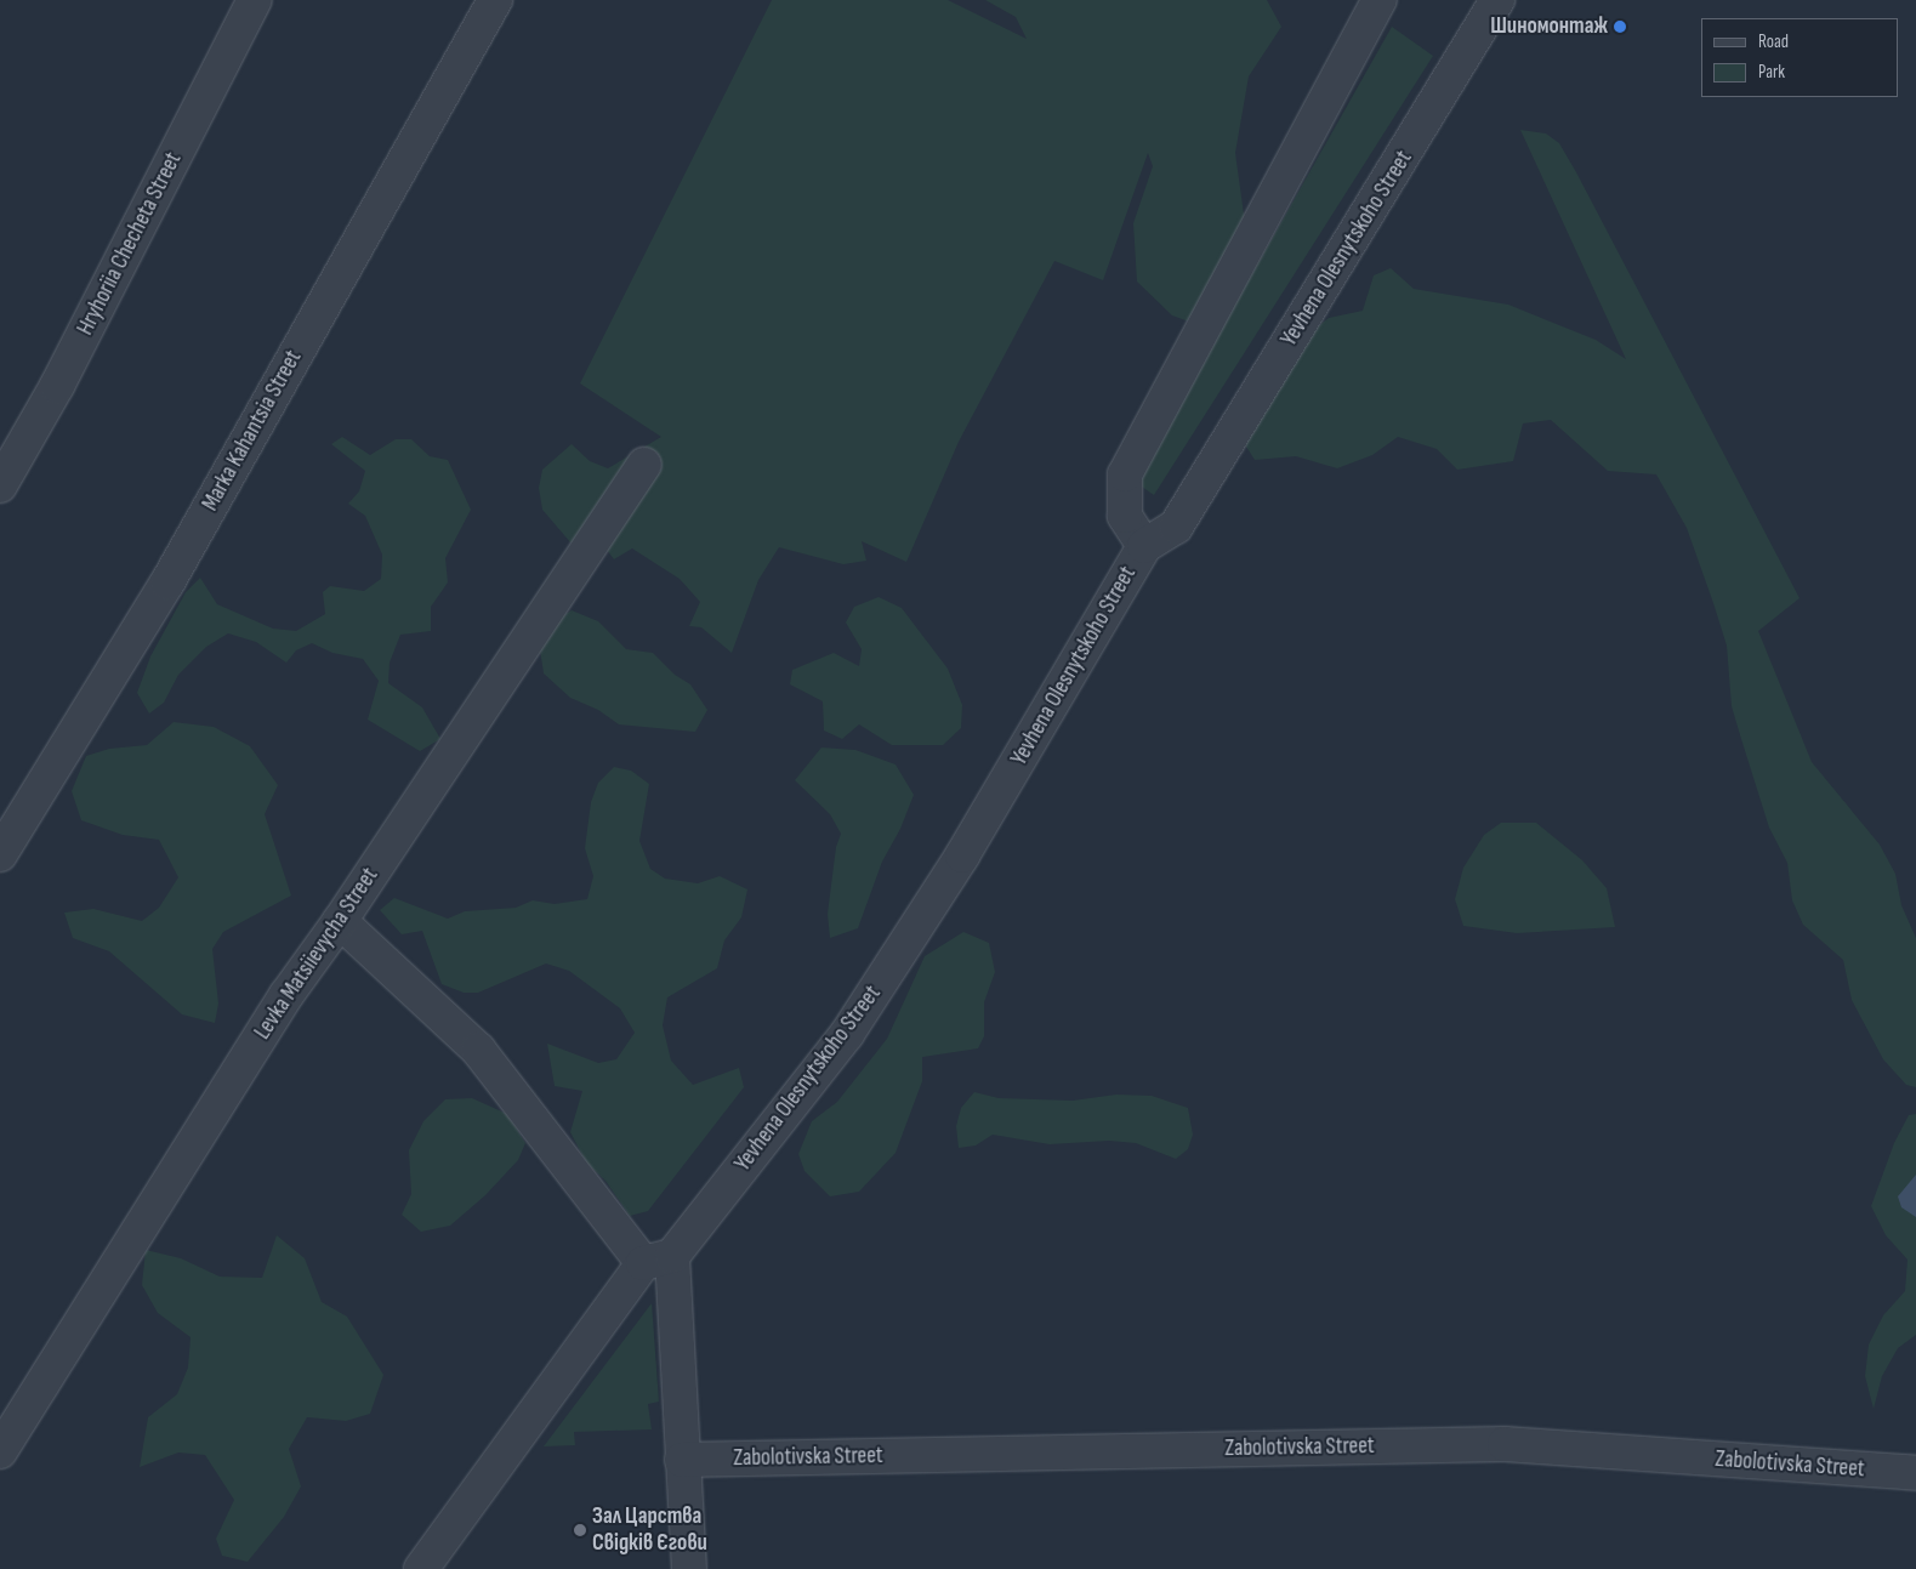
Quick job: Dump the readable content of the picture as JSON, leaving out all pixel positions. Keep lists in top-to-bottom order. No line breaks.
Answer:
{"streets":{"street":["Hryhoriia Checheta Street","Yevhena Olesnytskoho Street","Marka Kahantsia Street","Levka Matsiievycha Street","Zabolotivska Street"]},"places":["Шиномонтаж","Зал Царства Свідків Єгови"],"legend":["Road","Park"]}
